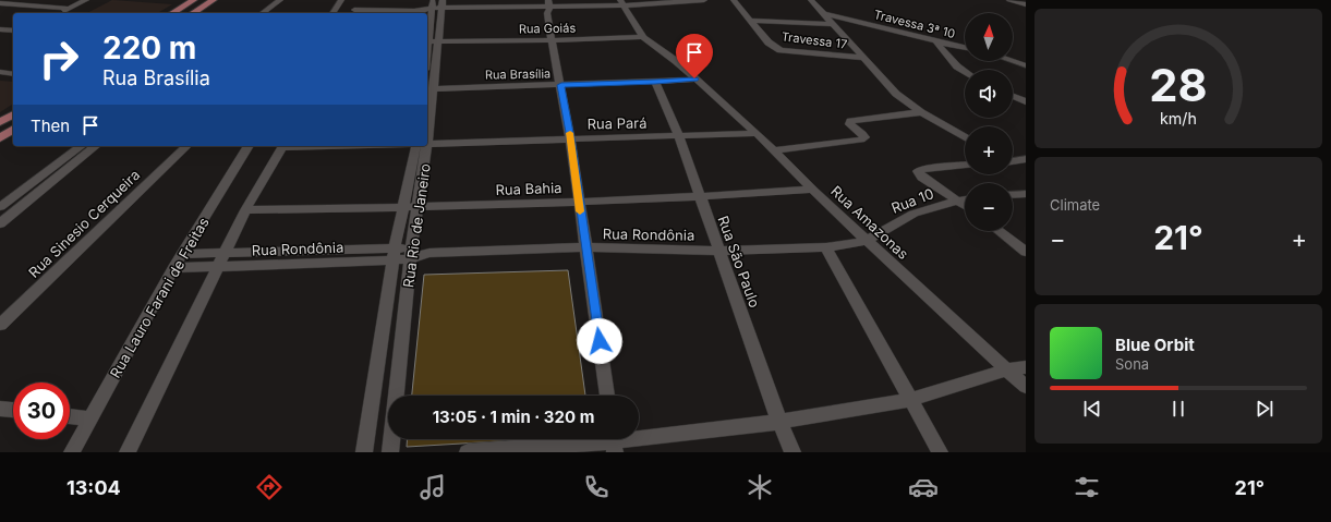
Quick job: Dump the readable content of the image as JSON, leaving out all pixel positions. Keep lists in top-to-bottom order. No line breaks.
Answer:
{"streets":{"street":["Travessa 3ª 10","Rua Goiás","Travessa 17","Rua Brasília","Rua Pará","Rua Bahia","Rua 10","Rua Amazonas","Rua Sinesio Cerqueira","Rua Rio de Janeiro","Rua Rondônia","Rua São Paulo","Rua Lauro Farani de Freitas"]},"crossings":[["Rua Goiás","Rua Rio de Janeiro"],["Rua Brasília","Rua Amazonas"],["Rua Brasília","Rua Rio de Janeiro"],["Rua Brasília","Rua São Paulo"],["Rua Pará","Rua Amazonas"],["Rua Pará","Rua São Paulo"],["Rua Bahia","Rua Amazonas"],["Rua Bahia","Rua Rio de Janeiro"],["Rua Bahia","Rua São Paulo"],["Rua 10","Rua Amazonas"],["Rua 10","Rua Rondônia"],["Rua Amazonas","Rua Rondônia"],["Rua Rio de Janeiro","Rua Rondônia"],["Rua Rondônia","Rua São Paulo"],["Rua Rondônia","Rua Lauro Farani de Freitas"]],"north":"top","page":{"map_buttons":["+","−"],"turn":["220 m","Rua Brasília"],"then":"Then","tile":"Climate","heat":["−","21°","+"],"song":["Blue Orbit","Sona"],"limit":"30","trip":"13:05 · 1 min · 320 m","tabs":["13:04","21°"],"gauge":["28","km/h"]}}
